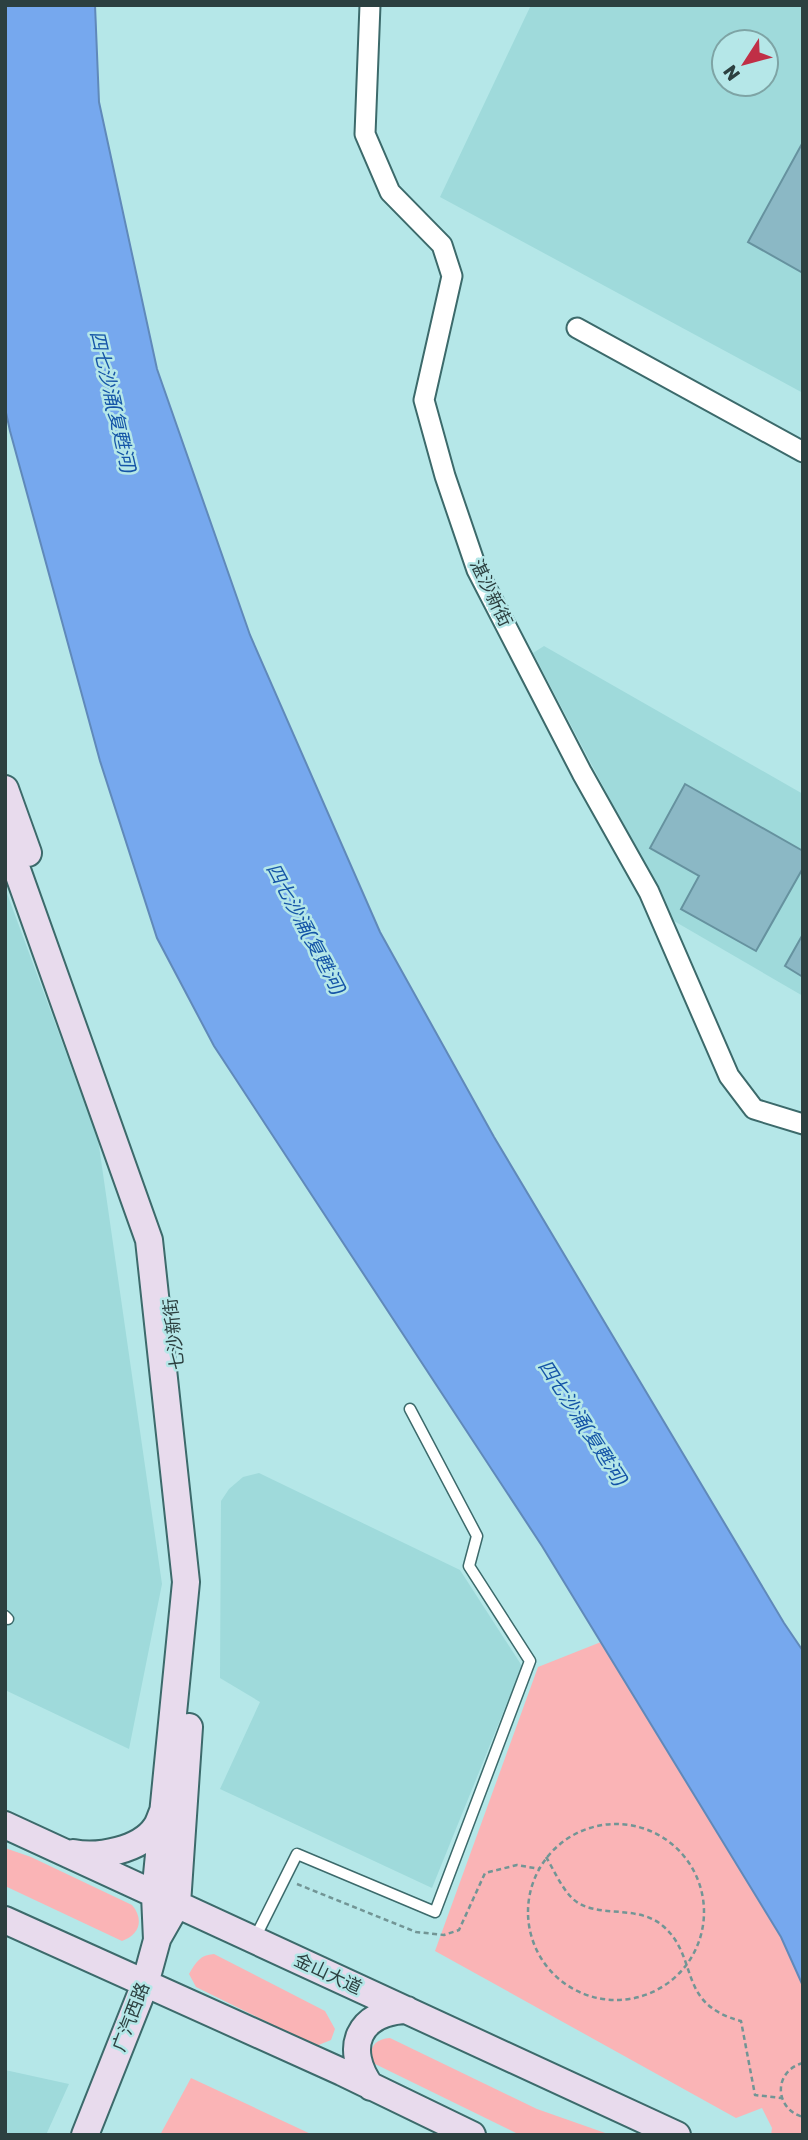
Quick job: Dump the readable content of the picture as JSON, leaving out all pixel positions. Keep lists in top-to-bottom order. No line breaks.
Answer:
{"streets":{"street":["湛沙新街","七沙新街","金山大道","广汽西路"]},"crossings":[["七沙新街","金山大道"],["七沙新街","广汽西路"],["金山大道","广汽西路"]],"water":["四七沙涌(复甦河)"],"north":"bottom left"}
